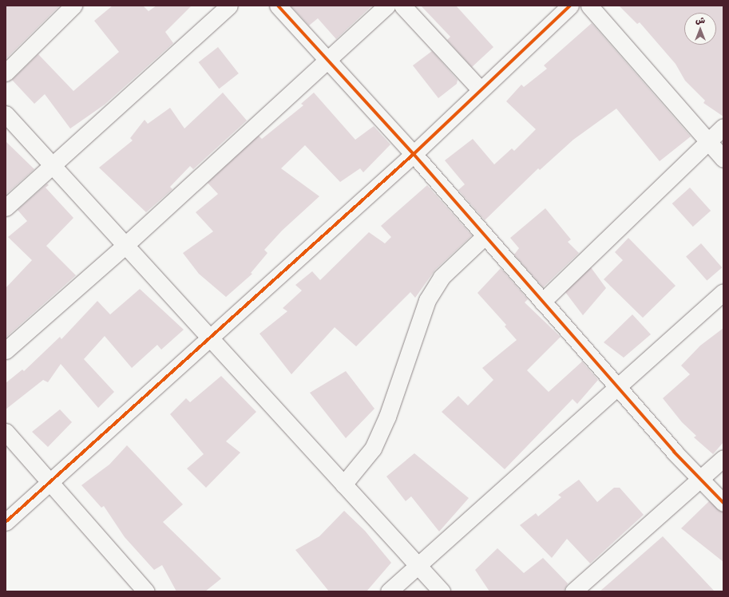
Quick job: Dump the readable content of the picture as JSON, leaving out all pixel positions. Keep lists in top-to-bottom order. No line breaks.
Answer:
{"north":"top"}
